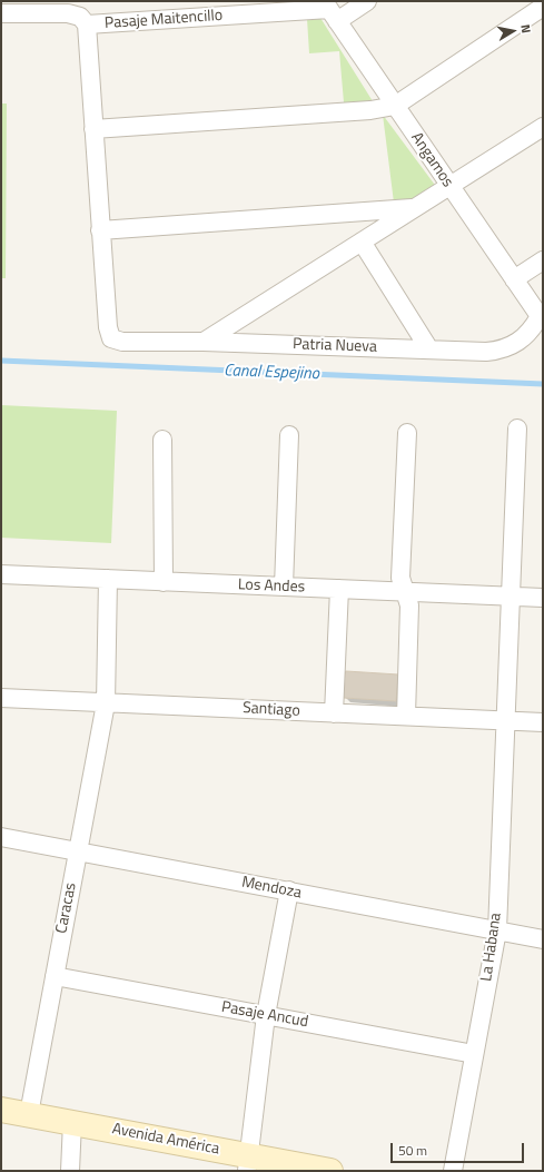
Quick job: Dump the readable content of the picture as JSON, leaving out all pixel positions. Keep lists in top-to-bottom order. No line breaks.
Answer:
{"streets":{"main road":["Avenida América"],"street":["Pasaje Maitencillo","Angamos","Patria Nueva","Los Andes","Santiago","Mendoza","Caracas","La Habana","Pasaje Ancud"]},"crossings":[["Pasaje Maitencillo","Angamos"],["Angamos","Patria Nueva"],["Los Andes","Caracas"],["Los Andes","La Habana"],["Santiago","Caracas"],["Santiago","La Habana"],["Mendoza","Caracas"],["Mendoza","La Habana"],["Caracas","Pasaje Ancud"],["Caracas","Avenida América"],["La Habana","Pasaje Ancud"]],"water":["Canal Espejino"],"scale_bar":"50 m","north":"right"}
